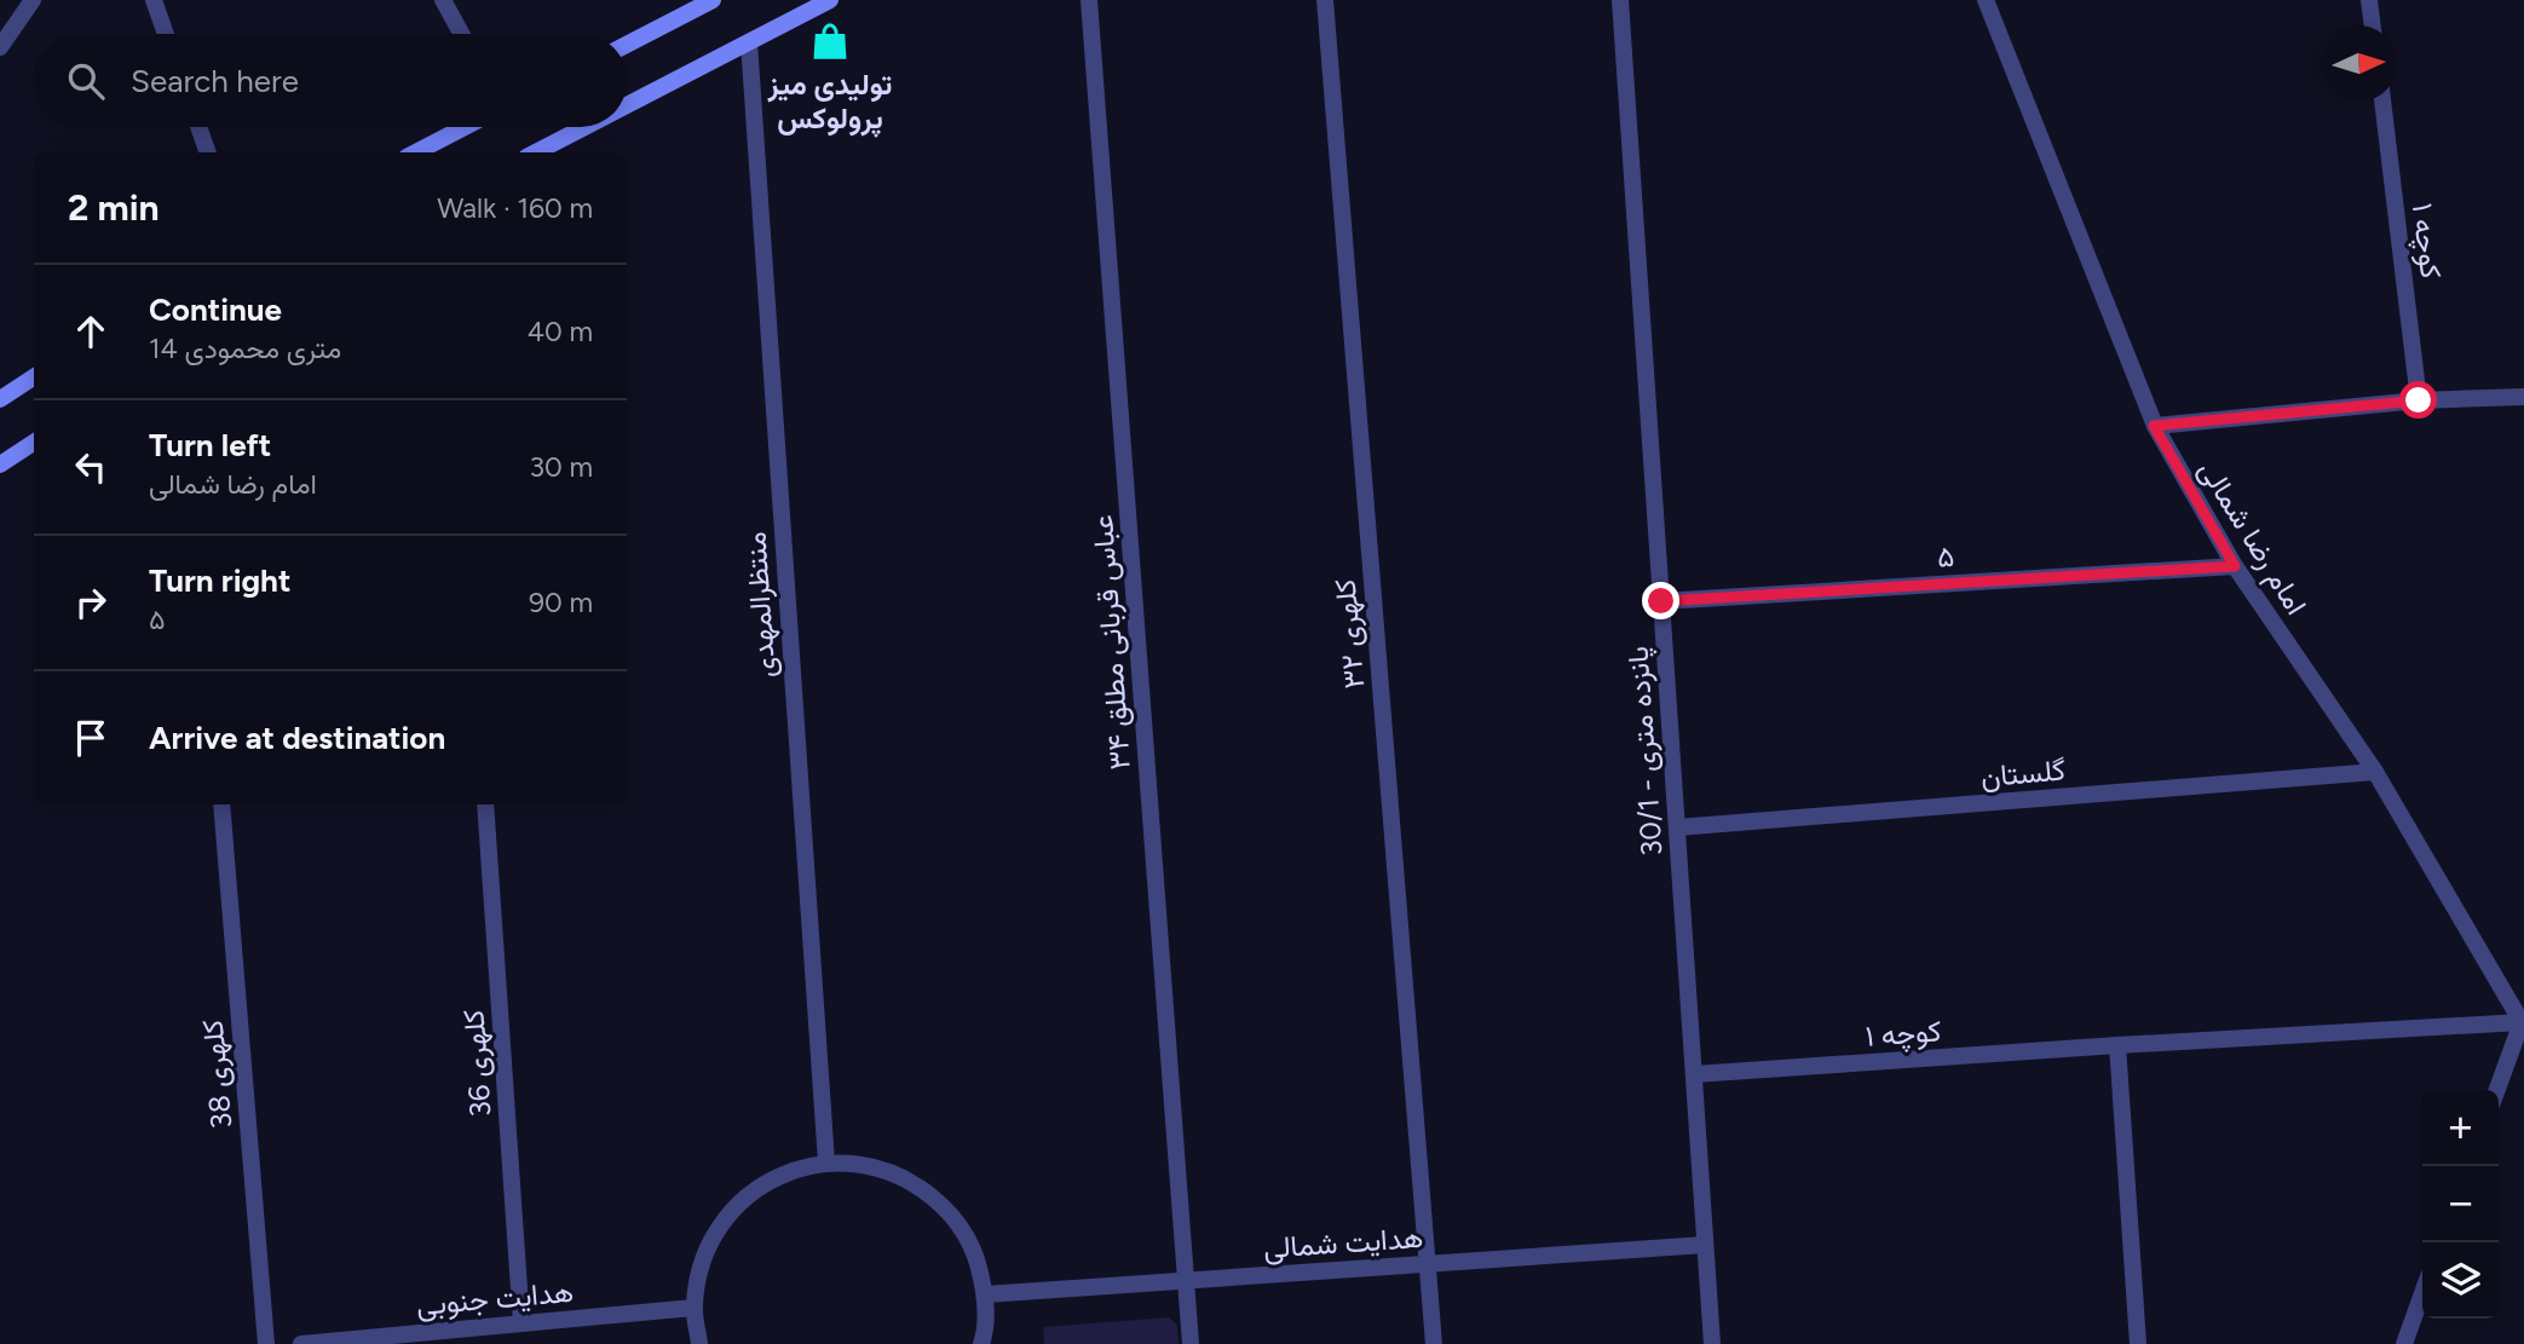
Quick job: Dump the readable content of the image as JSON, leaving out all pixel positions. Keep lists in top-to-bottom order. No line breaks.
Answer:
{"streets":{"street":["۱ کوچه","امام رضا شمالی","۵","منتظرالمهدی","کلهری ۳۲","عباس قربانی مطلق ۳۴","30/1 - پانزده متری","گلستان","کوچه ۱","کلهری 36","کلهری 38","هدایت شمالی","هدایت جنوبی"]},"crossings":[["امام رضا شمالی","۵"],["امام رضا شمالی","گلستان"],["امام رضا شمالی","کوچه ۱"],["۵","30/1 - پانزده متری"],["کلهری ۳۲","هدایت شمالی"],["عباس قربانی مطلق ۳۴","هدایت شمالی"],["30/1 - پانزده متری","گلستان"],["30/1 - پانزده متری","کوچه ۱"],["30/1 - پانزده متری","هدایت شمالی"],["کلهری 36","هدایت جنوبی"]],"places":{"shop":["تولیدی میز پرولوکس"]},"north":"right","page":{"search":"Search here","heading":["2 min","Walk · 160 m"],"list":[["Continue","14 متری محمودی","40 m"],["Turn left","امام رضا شمالی","30 m"],["Turn right","۵","90 m"],"Arrive at destination"],"map_buttons":["+","−"]}}
